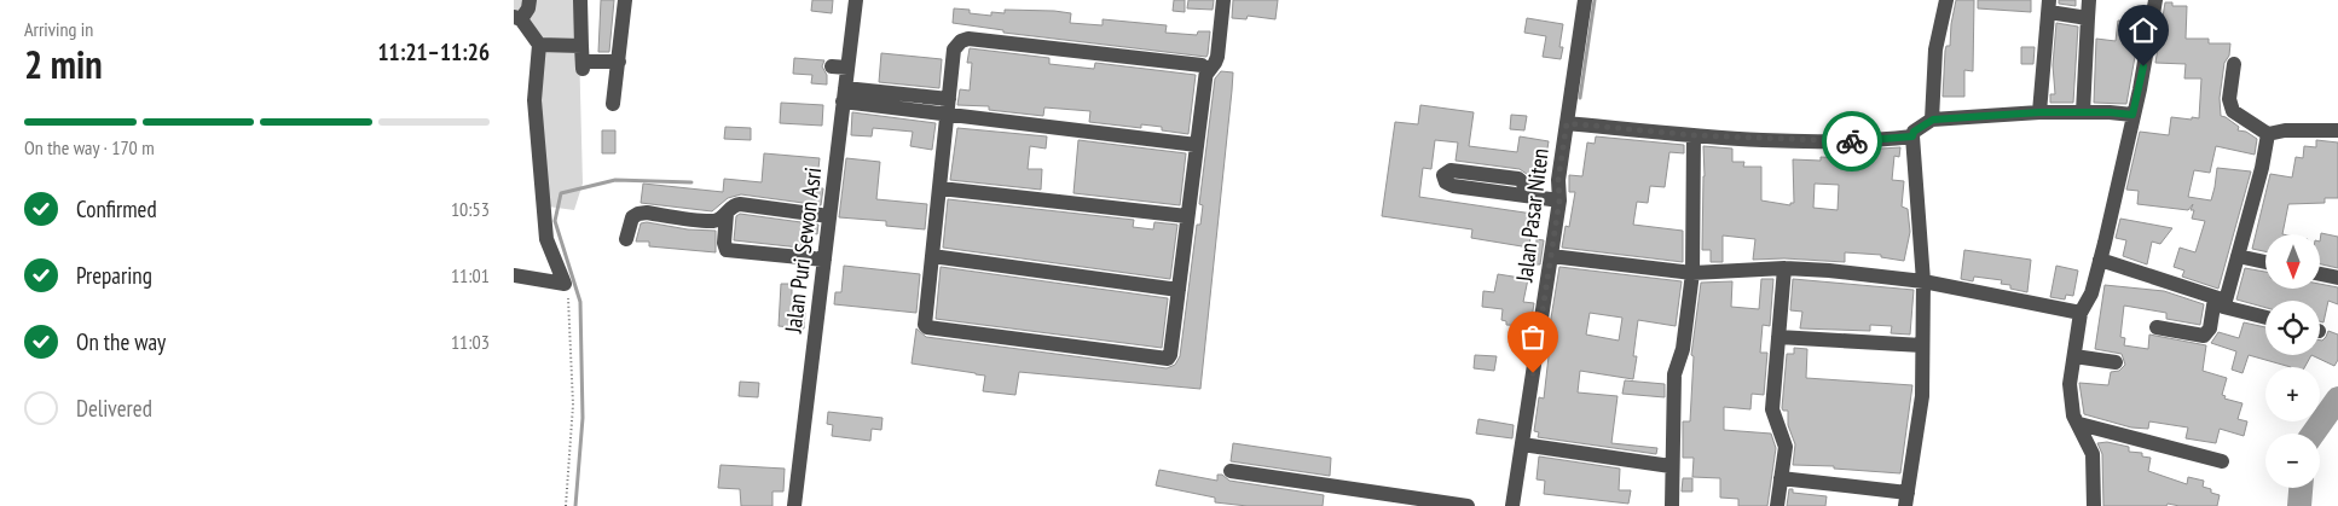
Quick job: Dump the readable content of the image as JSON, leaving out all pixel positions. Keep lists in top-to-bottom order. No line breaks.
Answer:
{"streets":{"street":["Jalan Pasar Niten","Jalan Puri Sewon Asri"]},"north":"bottom","page":{"heading":["2 min","Arriving in","11:21–11:26"],"bar":"On the way · 170 m","list":[["Confirmed","10:53"],["Preparing","11:01"],["On the way","11:03"],"Delivered"],"map_buttons":["+","−"]}}
